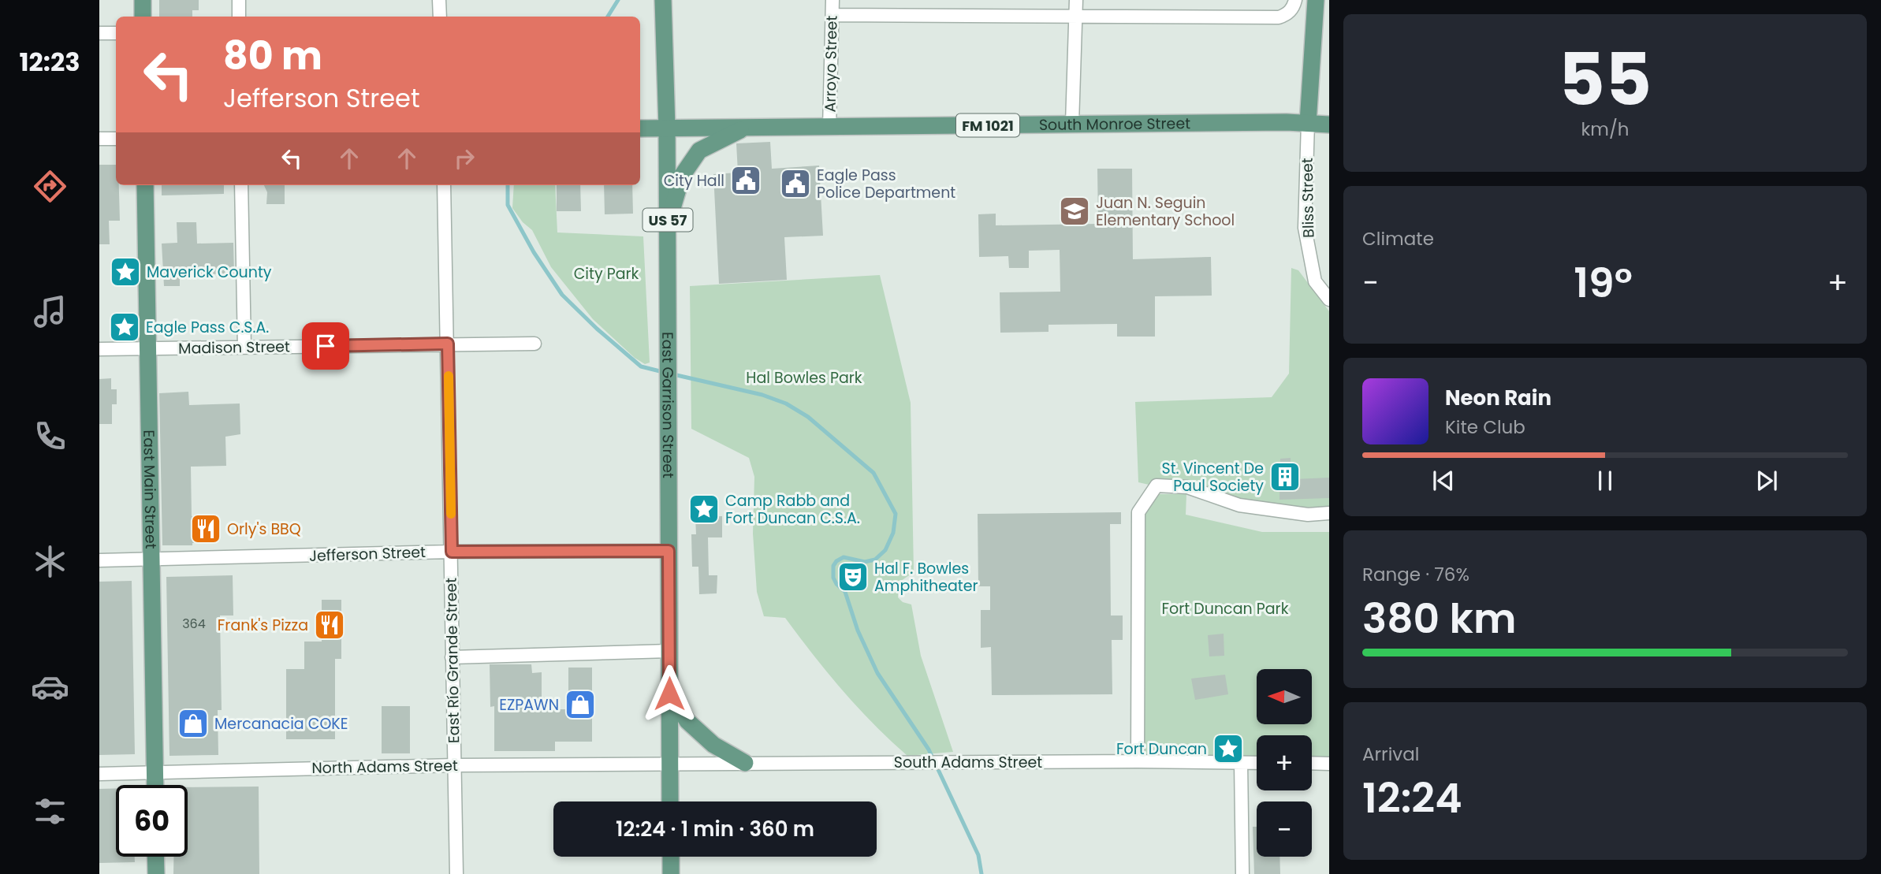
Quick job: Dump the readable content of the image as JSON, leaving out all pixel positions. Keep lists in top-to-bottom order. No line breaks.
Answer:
{"streets":{"main road":["South Monroe Street","FM 1021","US 57","East Garrison Street","East Main Street"],"street":["Arroyo Street","Bliss Street","Madison Street","Jefferson Street","East Río Grande Street","South Adams Street","North Adams Street"]},"crossings":[["Arroyo Street","South Monroe Street"],["South Monroe Street","FM 1021"],["South Monroe Street","Bliss Street"],["South Monroe Street","East Garrison Street"],["FM 1021","East Garrison Street"],["Madison Street","East Main Street"],["Madison Street","East Río Grande Street"],["East Garrison Street","Jefferson Street"],["East Garrison Street","South Adams Street"],["East Garrison Street","North Adams Street"],["East Main Street","Jefferson Street"],["East Main Street","North Adams Street"],["Jefferson Street","East Río Grande Street"],["East Río Grande Street","North Adams Street"],["South Adams Street","North Adams Street"]],"parks":["City Park","Hal Bowles Park","Fort Duncan Park"],"places":{"public building":["City Hall","Eagle Pass Police Department"],"school or university":["Juan N. Seguin Elementary School"],"place":["Maverick County","Eagle Pass C.S.A.","Camp Rabb and Fort Duncan C.S.A.","Fort Duncan"],"building":["St. Vincent De Paul Society"],"restaurant":["Orly's BBQ","Frank's Pizza"],"theatre":["Hal F. Bowles Amphitheater"],"shop":["EZPAWN","Mercanacia COKE"]},"house_numbers":["364"],"north":"left","page":{"tabs":"12:23","tile":[["55","km/h"],"Climate",["Range · 76%","380 km"],["Arrival","12:24"]],"turn":["80 m","Jefferson Street"],"heat":["−","19°","+"],"song":["Neon Rain","Kite Club"],"map_buttons":["+","−"],"limit":"60","trip":"12:24 · 1 min · 360 m"}}
